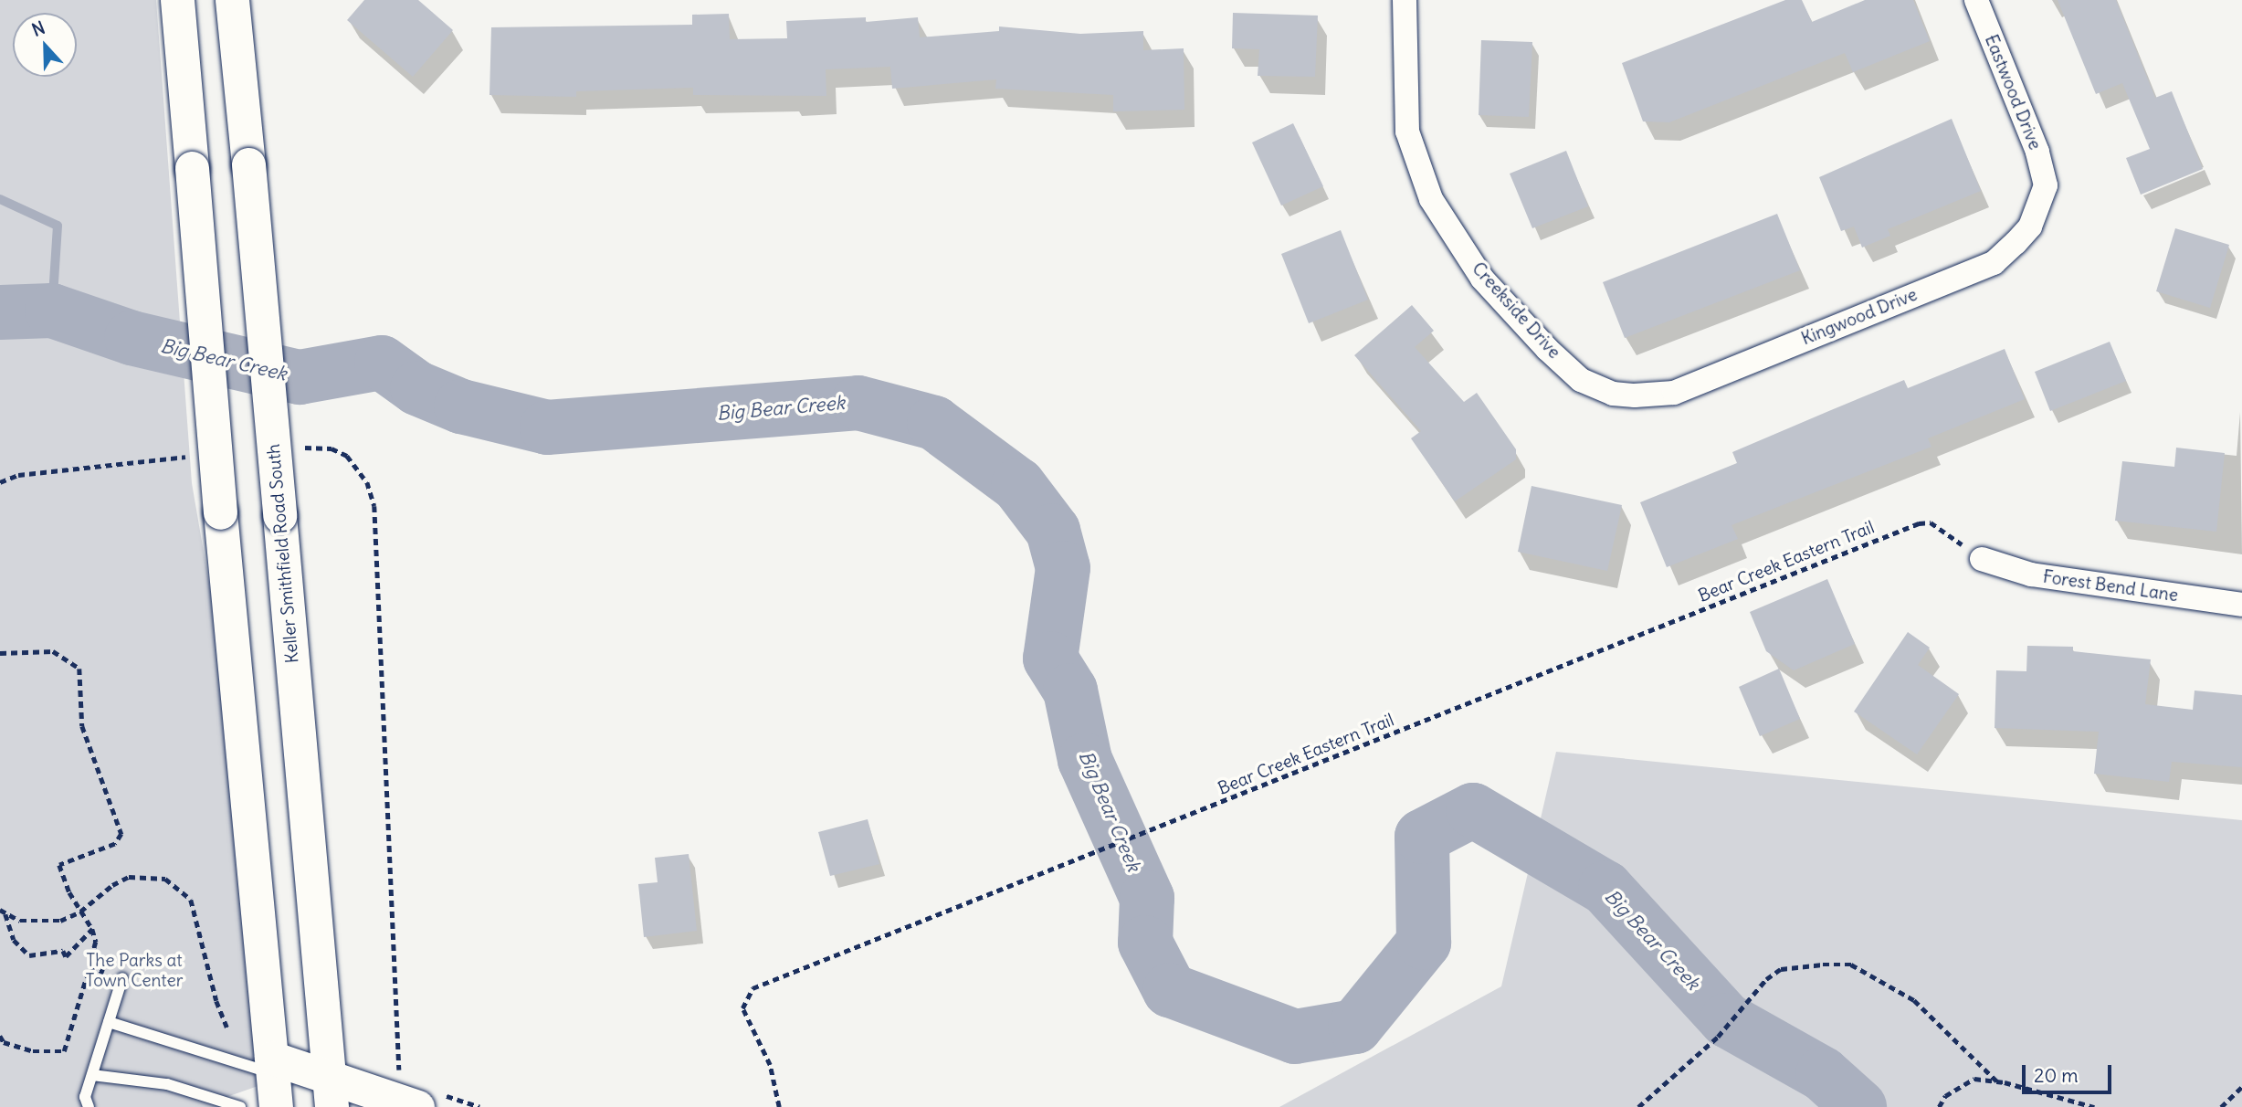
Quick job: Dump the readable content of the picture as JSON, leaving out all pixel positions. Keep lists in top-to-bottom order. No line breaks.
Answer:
{"streets":{"main road":["Keller Smithfield Road South"],"street":["Eastwood Drive","Creekside Drive","Kingwood Drive","Forest Bend Lane"],"path":["Bear Creek Eastern Trail"]},"crossings":[["Eastwood Drive","Kingwood Drive"],["Creekside Drive","Kingwood Drive"],["Bear Creek Eastern Trail","Forest Bend Lane"]],"water":["Big Bear Creek"],"parks":["The Parks at Town Center"],"scale_bar":"20 m","north":"top"}
